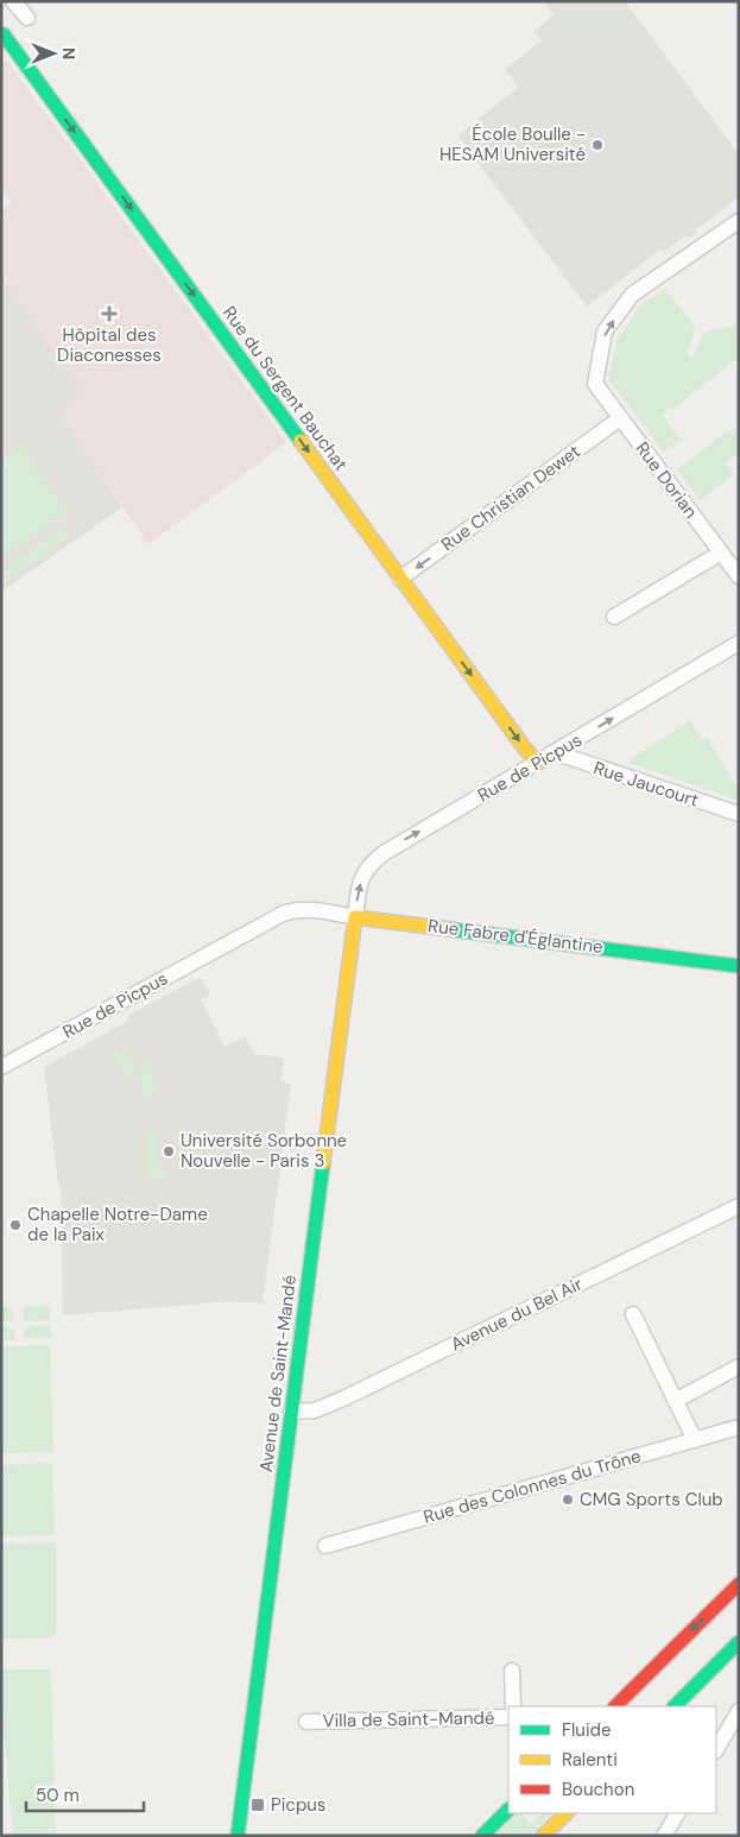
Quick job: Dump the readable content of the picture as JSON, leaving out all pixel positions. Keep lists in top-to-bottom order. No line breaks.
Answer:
{"streets":{"street":["Rue du Sergent Bauchat","Rue Dorian","Rue Christian Dewet","Rue de Picpus","Rue Jaucourt","Rue Fabre d'Églantine","Avenue du Bel Air","Avenue de Saint-Mandé","Rue des Colonnes du Trône","Villa de Saint-Mandé"]},"crossings":[["Rue du Sergent Bauchat","Rue Christian Dewet"],["Rue du Sergent Bauchat","Rue de Picpus"],["Rue Dorian","Rue Christian Dewet"],["Rue de Picpus","Rue Jaucourt"],["Rue de Picpus","Rue Fabre d'Églantine"],["Rue de Picpus","Avenue de Saint-Mandé"],["Rue Fabre d'Églantine","Avenue de Saint-Mandé"],["Avenue du Bel Air","Avenue de Saint-Mandé"]],"one_way":["Rue du Sergent Bauchat","Rue Dorian","Rue Christian Dewet","Rue de Picpus"],"places":{"other":["École Boulle - HESAM Université","Université Sorbonne Nouvelle - Paris 3","Chapelle Notre-Dame de la Paix","CMG Sports Club"],"health":["Hôpital des Diaconesses"],"transit":["Picpus"]},"legend":["Fluide","Ralenti","Bouchon"],"scale_bar":"50 m","north":"right"}
